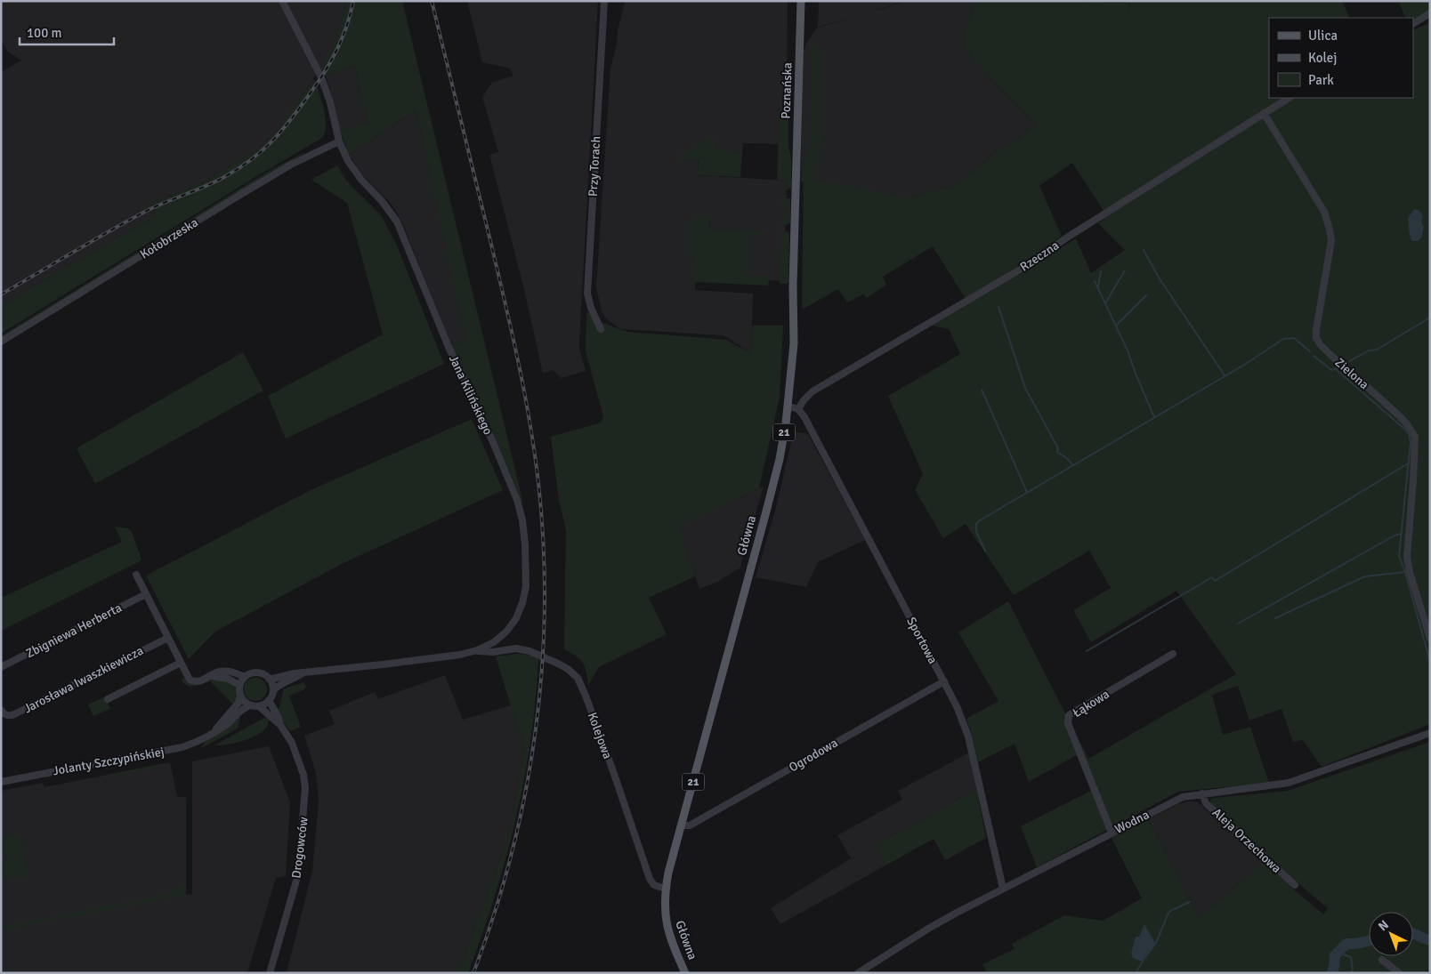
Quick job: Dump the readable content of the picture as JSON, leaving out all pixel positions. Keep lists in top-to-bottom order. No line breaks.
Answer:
{"streets":{"main road":["Poznańska","21","Główna"],"street":["Przy Torach","Kołobrzeska","Rzeczna","Zielona","Jana Kilińskiego","Zbigniewa Herberta","Sportowa","Jarosława Iwaszkiewicza","Łąkowa","Kolejowa","Ogrodowa","Jolanty Szczypińskiej","Wodna","Aleja Orzechowa","Drogowców"]},"crossings":[["Poznańska","Główna"],["Kołobrzeska","Jana Kilińskiego"],["Rzeczna","Zielona"],["Rzeczna","Sportowa"],["Jana Kilińskiego","Kolejowa"],["Główna","Kolejowa"],["Główna","Ogrodowa"],["Sportowa","Ogrodowa"],["Sportowa","Wodna"],["Łąkowa","Wodna"],["Jolanty Szczypińskiej","Drogowców"],["Wodna","Aleja Orzechowa"]],"legend":["Ulica","Kolej","Park"],"scale_bar":"100 m","north":"top left"}
